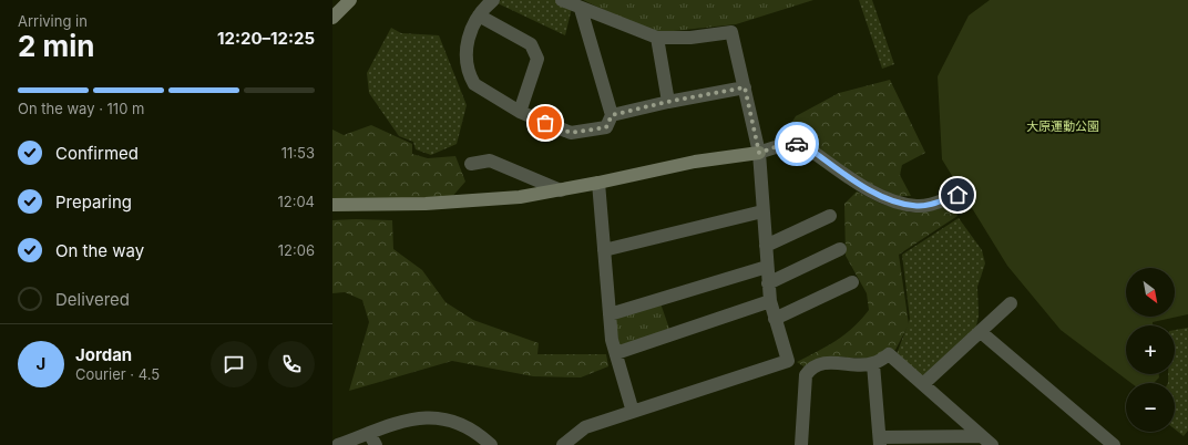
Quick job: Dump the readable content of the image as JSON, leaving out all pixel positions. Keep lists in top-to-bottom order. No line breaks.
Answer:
{"parks":["大原運動公園"],"north":"bottom right","page":{"heading":["2 min","Arriving in","12:20–12:25"],"panel":["Jordan","Courier · 4.5"],"bar":"On the way · 110 m","list":[["Confirmed","11:53"],["Preparing","12:04"],["On the way","12:06"],"Delivered"],"map_buttons":["+","−"],"round":"J"}}
